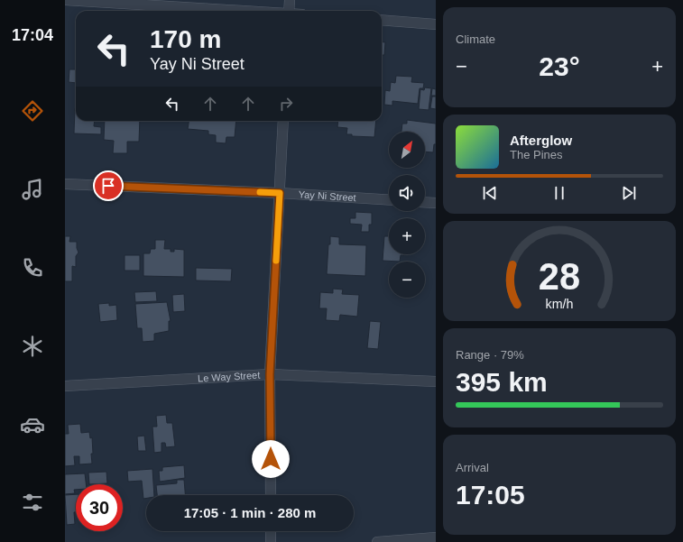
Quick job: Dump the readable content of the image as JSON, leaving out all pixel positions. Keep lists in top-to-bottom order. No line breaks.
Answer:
{"streets":{"street":["Yay Ni Street","Le Way Street"]},"north":"top right","page":{"tabs":"17:04","tile":["Climate",["Range · 79%","395 km"],["Arrival","17:05"]],"turn":["170 m","Yay Ni Street"],"heat":["−","23°","+"],"song":["Afterglow","The Pines"],"map_buttons":["+","−"],"limit":"30","trip":"17:05 · 1 min · 280 m","gauge":["28","km/h"]}}
